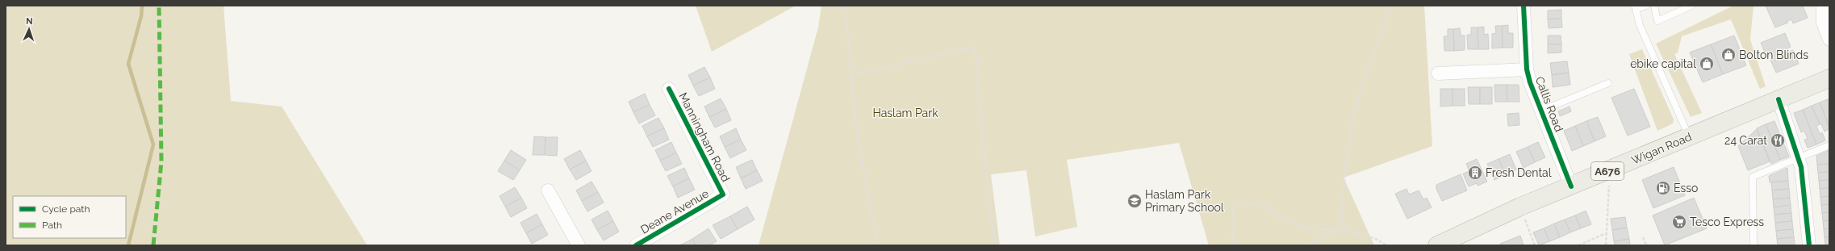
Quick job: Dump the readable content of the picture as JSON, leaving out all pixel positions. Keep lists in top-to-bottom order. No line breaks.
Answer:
{"streets":{"main road":["Wigan Road","A676"],"street":["Callis Road","Manningham Road","Deane Avenue"]},"crossings":[["Callis Road","Wigan Road"],["Manningham Road","Deane Avenue"],["Wigan Road","A676"]],"parks":["Haslam Park"],"places":{"shop":["Bolton Blinds","ebike capital"],"restaurant":["24 Carat"],"building":["Fresh Dental"],"fuel station":["Esso"],"school or university":["Haslam Park Primary School"],"supermarket":["Tesco Express"]},"legend":["Cycle path","Path"],"north":"top"}
